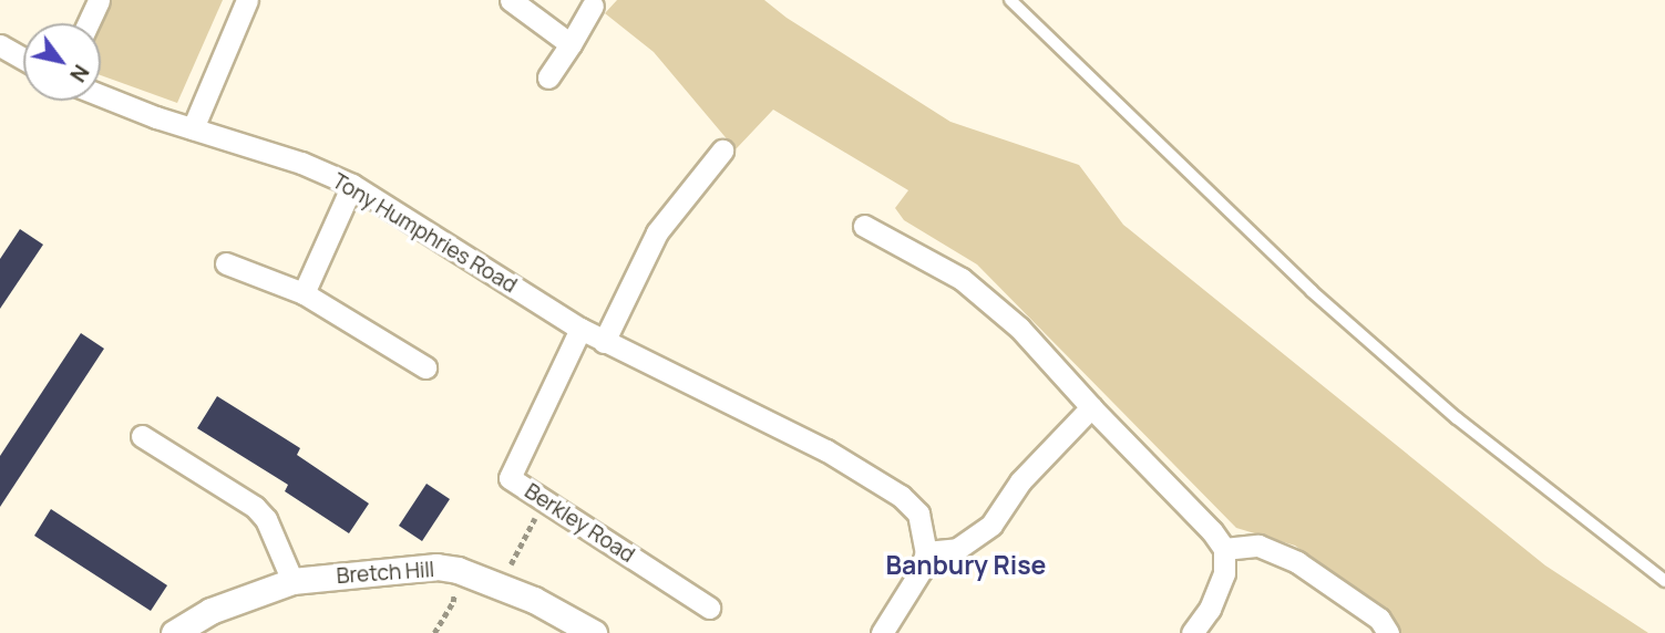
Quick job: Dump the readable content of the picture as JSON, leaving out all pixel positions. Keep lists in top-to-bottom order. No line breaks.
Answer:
{"streets":{"street":["Tony Humphries Road","Berkley Road","Bretch Hill"]},"crossings":[["Tony Humphries Road","Berkley Road"]],"districts":["Banbury Rise"],"north":"bottom right"}
